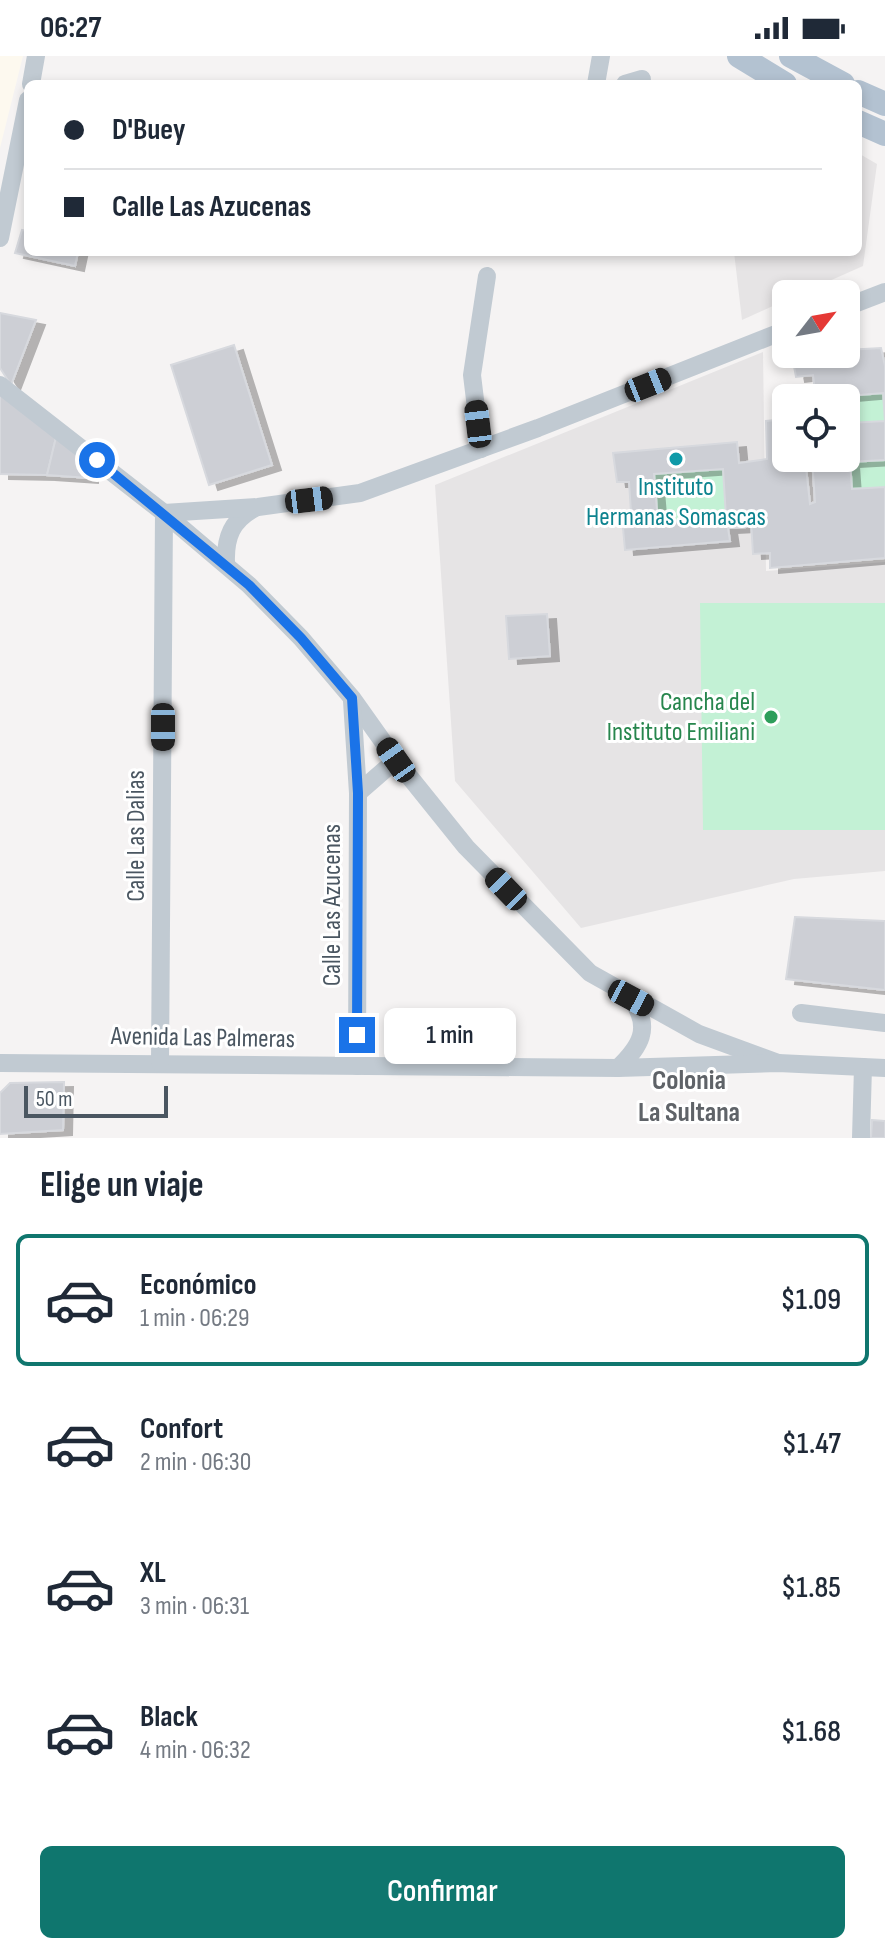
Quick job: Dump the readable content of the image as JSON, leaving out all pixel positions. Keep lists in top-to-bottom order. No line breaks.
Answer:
{"streets":{"street":["Calle Las Dalias","Calle Las Azucenas","Avenida Las Palmeras"]},"crossings":[["Calle Las Dalias","Avenida Las Palmeras"],["Calle Las Azucenas","Avenida Las Palmeras"]],"districts":["Colonia La Sultana"],"places":["Instituto Hermanas Somascas","Cancha del Instituto Emiliani"],"scale_bar":"50 m","north":"top right","page":{"status":"06:27","banner":["D'Buey","Calle Las Azucenas"],"bubble":"1 min","scale":"50 m","heading":"Elige un viaje","list":[{"name":"Económico","note":"1 min · 06:29","value":"$1.09"},{"name":"Confort","note":"2 min · 06:30","value":"$1.47"},{"name":"XL","note":"3 min · 06:31","value":"$1.85"},{"name":"Black","note":"4 min · 06:32","value":"$1.68"}],"buttons":"Confirmar"}}
